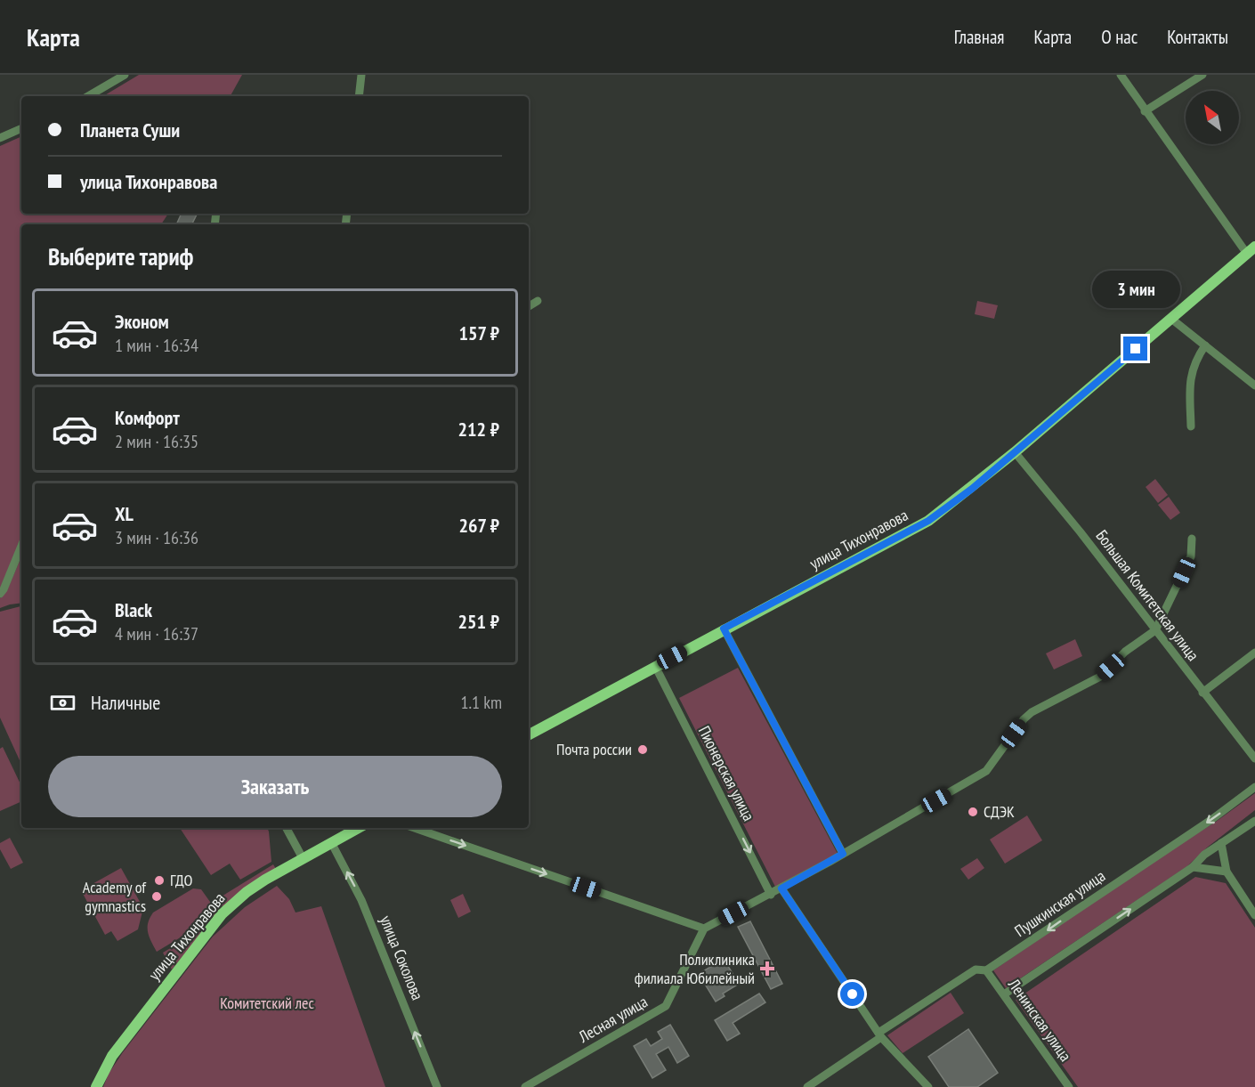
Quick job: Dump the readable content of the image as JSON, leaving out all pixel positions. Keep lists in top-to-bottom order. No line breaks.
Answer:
{"streets":{"main road":["улица Тихонравова"],"street":["Большая Комитетская улица","Пионерская улица","Пушкинская улица","улица Соколова","Лесная улица","Ленинская улица"]},"crossings":[["улица Тихонравова","Большая Комитетская улица"],["улица Тихонравова","Пионерская улица"],["улица Тихонравова","улица Соколова"],["Пушкинская улица","Ленинская улица"]],"one_way":["Пионерская улица","улица Соколова"],"parks":["Комитетский лес"],"places":{"other":["Почта россии","СДЭК","ГДО","Academy of gymnastics"],"health":["Поликлиника филиала Юбилейный"]},"north":"top left","page":{"header":"Карта","nav":["Главная","Карта","О нас","Контакты"],"banner":["Планета Суши","улица Тихонравова"],"heading":"Выберите тариф","bubble":"3 мин","list":[{"name":"Эконом","note":"1 мин · 16:34","value":"157 ₽"},{"name":"Комфорт","note":"2 мин · 16:35","value":"212 ₽"},{"name":"XL","note":"3 мин · 16:36","value":"267 ₽"},{"name":"Black","note":"4 мин · 16:37","value":"251 ₽"}],"pay":["Наличные","1.1 km"],"buttons":"Заказать"}}
